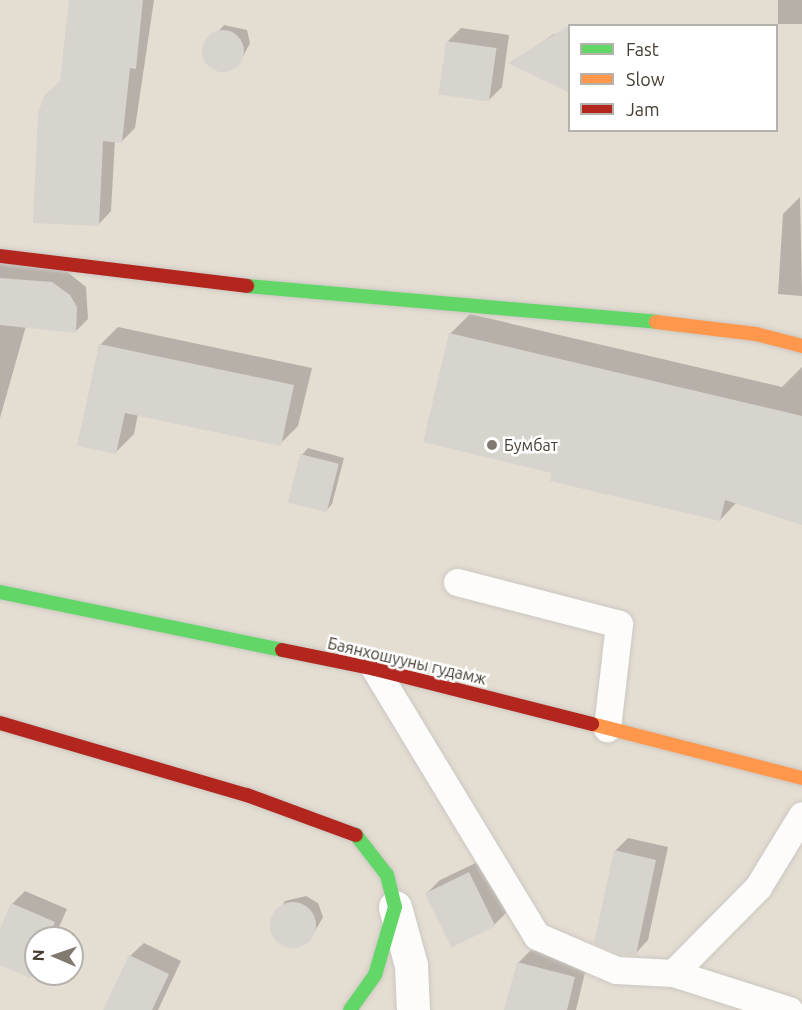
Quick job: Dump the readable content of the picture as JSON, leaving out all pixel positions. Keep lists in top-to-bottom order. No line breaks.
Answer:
{"streets":{"street":["Баянхошууны гудамж"]},"places":["Бумбат"],"legend":["Fast","Slow","Jam"],"north":"left"}
